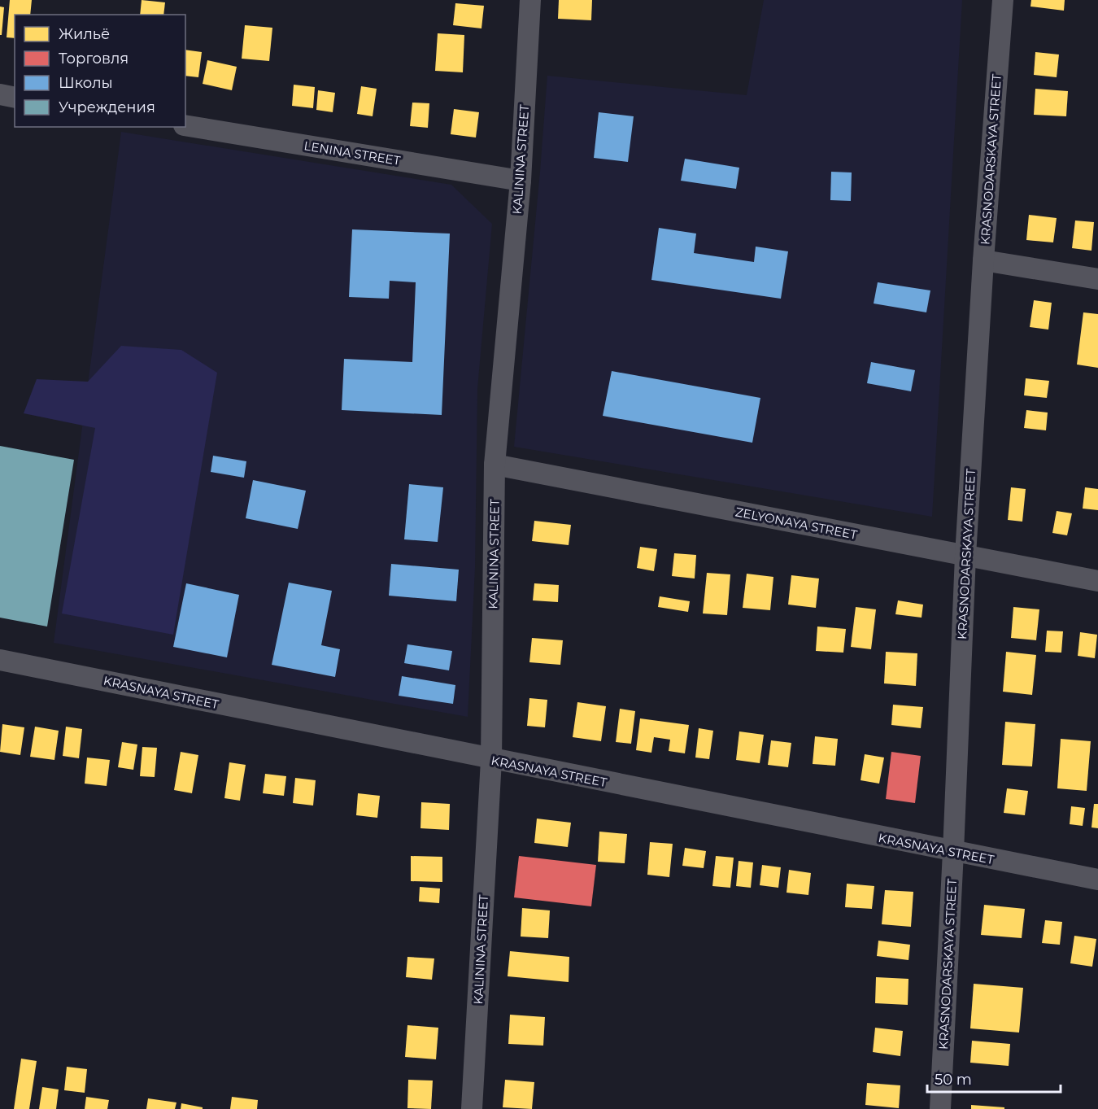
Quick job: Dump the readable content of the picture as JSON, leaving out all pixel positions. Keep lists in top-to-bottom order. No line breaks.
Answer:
{"streets":{"street":["LENINA STREET","KALININA STREET","KRASNODARSKAYA STREET","ZELYONAYA STREET","KRASNAYA STREET"]},"crossings":[["LENINA STREET","KALININA STREET"],["KALININA STREET","ZELYONAYA STREET"],["KALININA STREET","KRASNAYA STREET"],["KRASNODARSKAYA STREET","ZELYONAYA STREET"],["KRASNODARSKAYA STREET","KRASNAYA STREET"]],"legend":["Жильё","Торговля","Школы","Учреждения"],"scale_bar":"50 m"}
